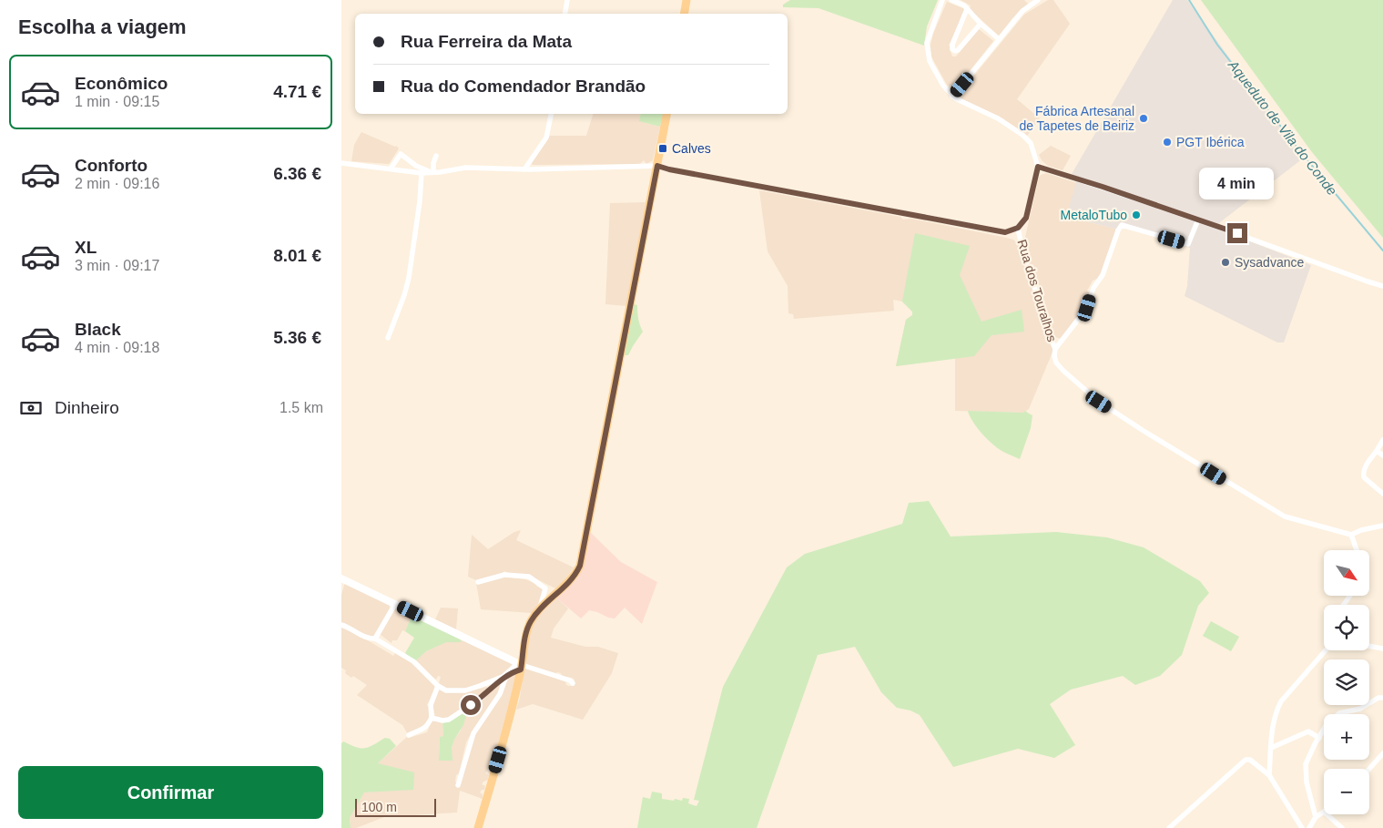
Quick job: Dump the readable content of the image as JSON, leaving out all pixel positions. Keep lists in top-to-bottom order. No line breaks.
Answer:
{"streets":{"street":["Rua dos Touralhos"]},"water":["Aqueduto de Vila do Conde"],"places":{"other":["Fábrica Artesanal de Tapetes de Beiriz","PGT Ibérica","MetaloTubo","Sysadvance"],"transit":["Calves"]},"scale_bar":"100 m","north":"bottom right","page":{"heading":"Escolha a viagem","banner":["Rua Ferreira da Mata","Rua do Comendador Brandão"],"list":[{"name":"Econômico","note":"1 min · 09:15","value":"4.71 €"},{"name":"Conforto","note":"2 min · 09:16","value":"6.36 €"},{"name":"XL","note":"3 min · 09:17","value":"8.01 €"},{"name":"Black","note":"4 min · 09:18","value":"5.36 €"}],"bubble":"4 min","pay":["Dinheiro","1.5 km"],"map_buttons":["+","−"],"buttons":"Confirmar","scale":"100 m"}}
